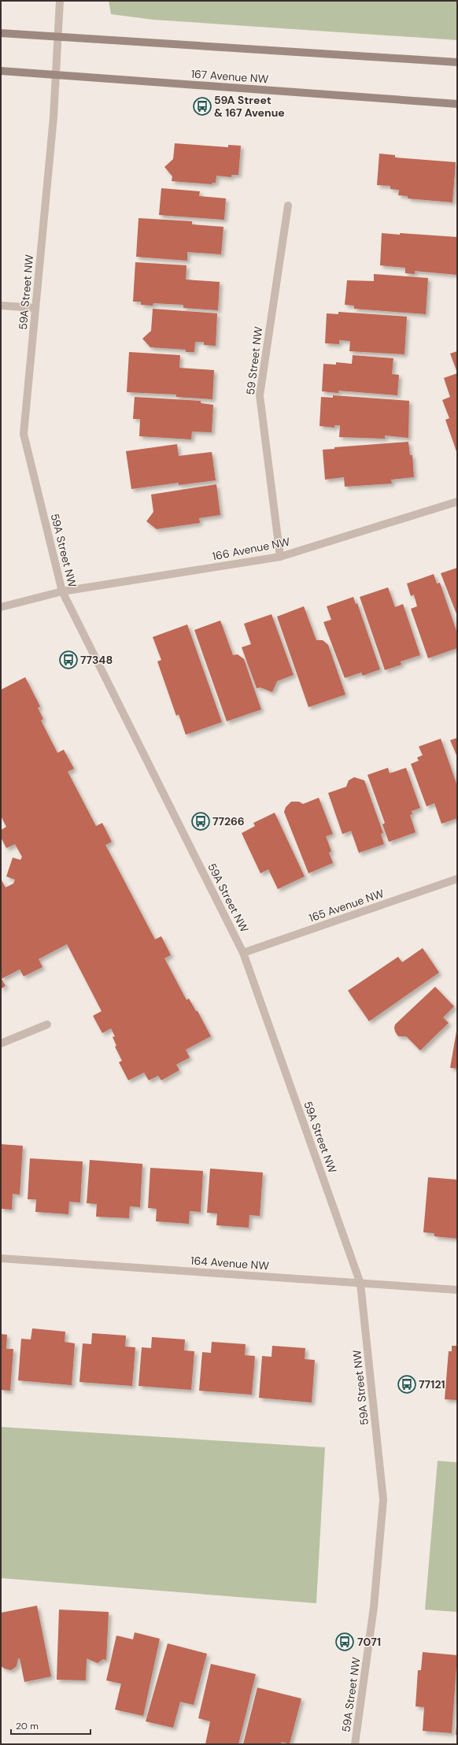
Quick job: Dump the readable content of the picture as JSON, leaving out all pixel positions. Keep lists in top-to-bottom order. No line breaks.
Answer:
{"streets":{"main road":["167 Avenue NW"],"street":["59A Street NW","59 Street NW","166 Avenue NW","165 Avenue NW","164 Avenue NW"]},"crossings":[["167 Avenue NW","59A Street NW"],["59A Street NW","166 Avenue NW"],["59A Street NW","165 Avenue NW"],["59A Street NW","164 Avenue NW"],["59 Street NW","166 Avenue NW"]],"places":{"bus stop":["59A Street & 167 Avenue","77348","77266","77121","7071"]},"scale_bar":"20 m"}
